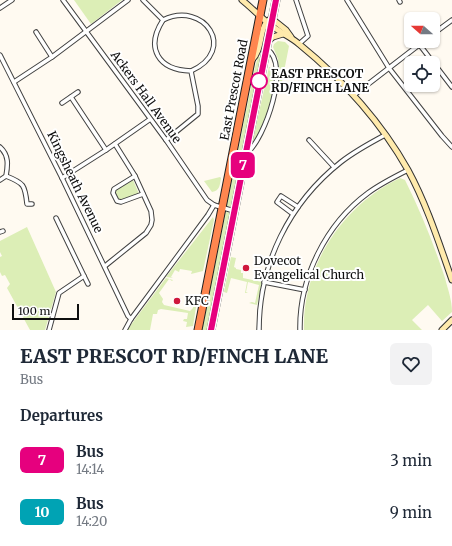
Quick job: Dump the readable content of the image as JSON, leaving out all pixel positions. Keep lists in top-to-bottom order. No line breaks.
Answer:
{"streets":{"highway":["East Prescot Road"],"street":["Ackers Hall Avenue","Kingsheath Avenue"]},"places":["EAST PRESCOT RD/FINCH LANE","Dovecot Evangelical Church","KFC"],"lines":["bus line 7"],"scale_bar":"100 m","north":"left","page":{"on_map":"7","scale":"100 m","heading":[["EAST PRESCOT RD/FINCH LANE","Bus"],"Departures"],"list":[{"mark":"7","name":"Bus","note":"14:14","value":"3 min"},{"mark":"10","name":"Bus","note":"14:20","value":"9 min"}]}}
